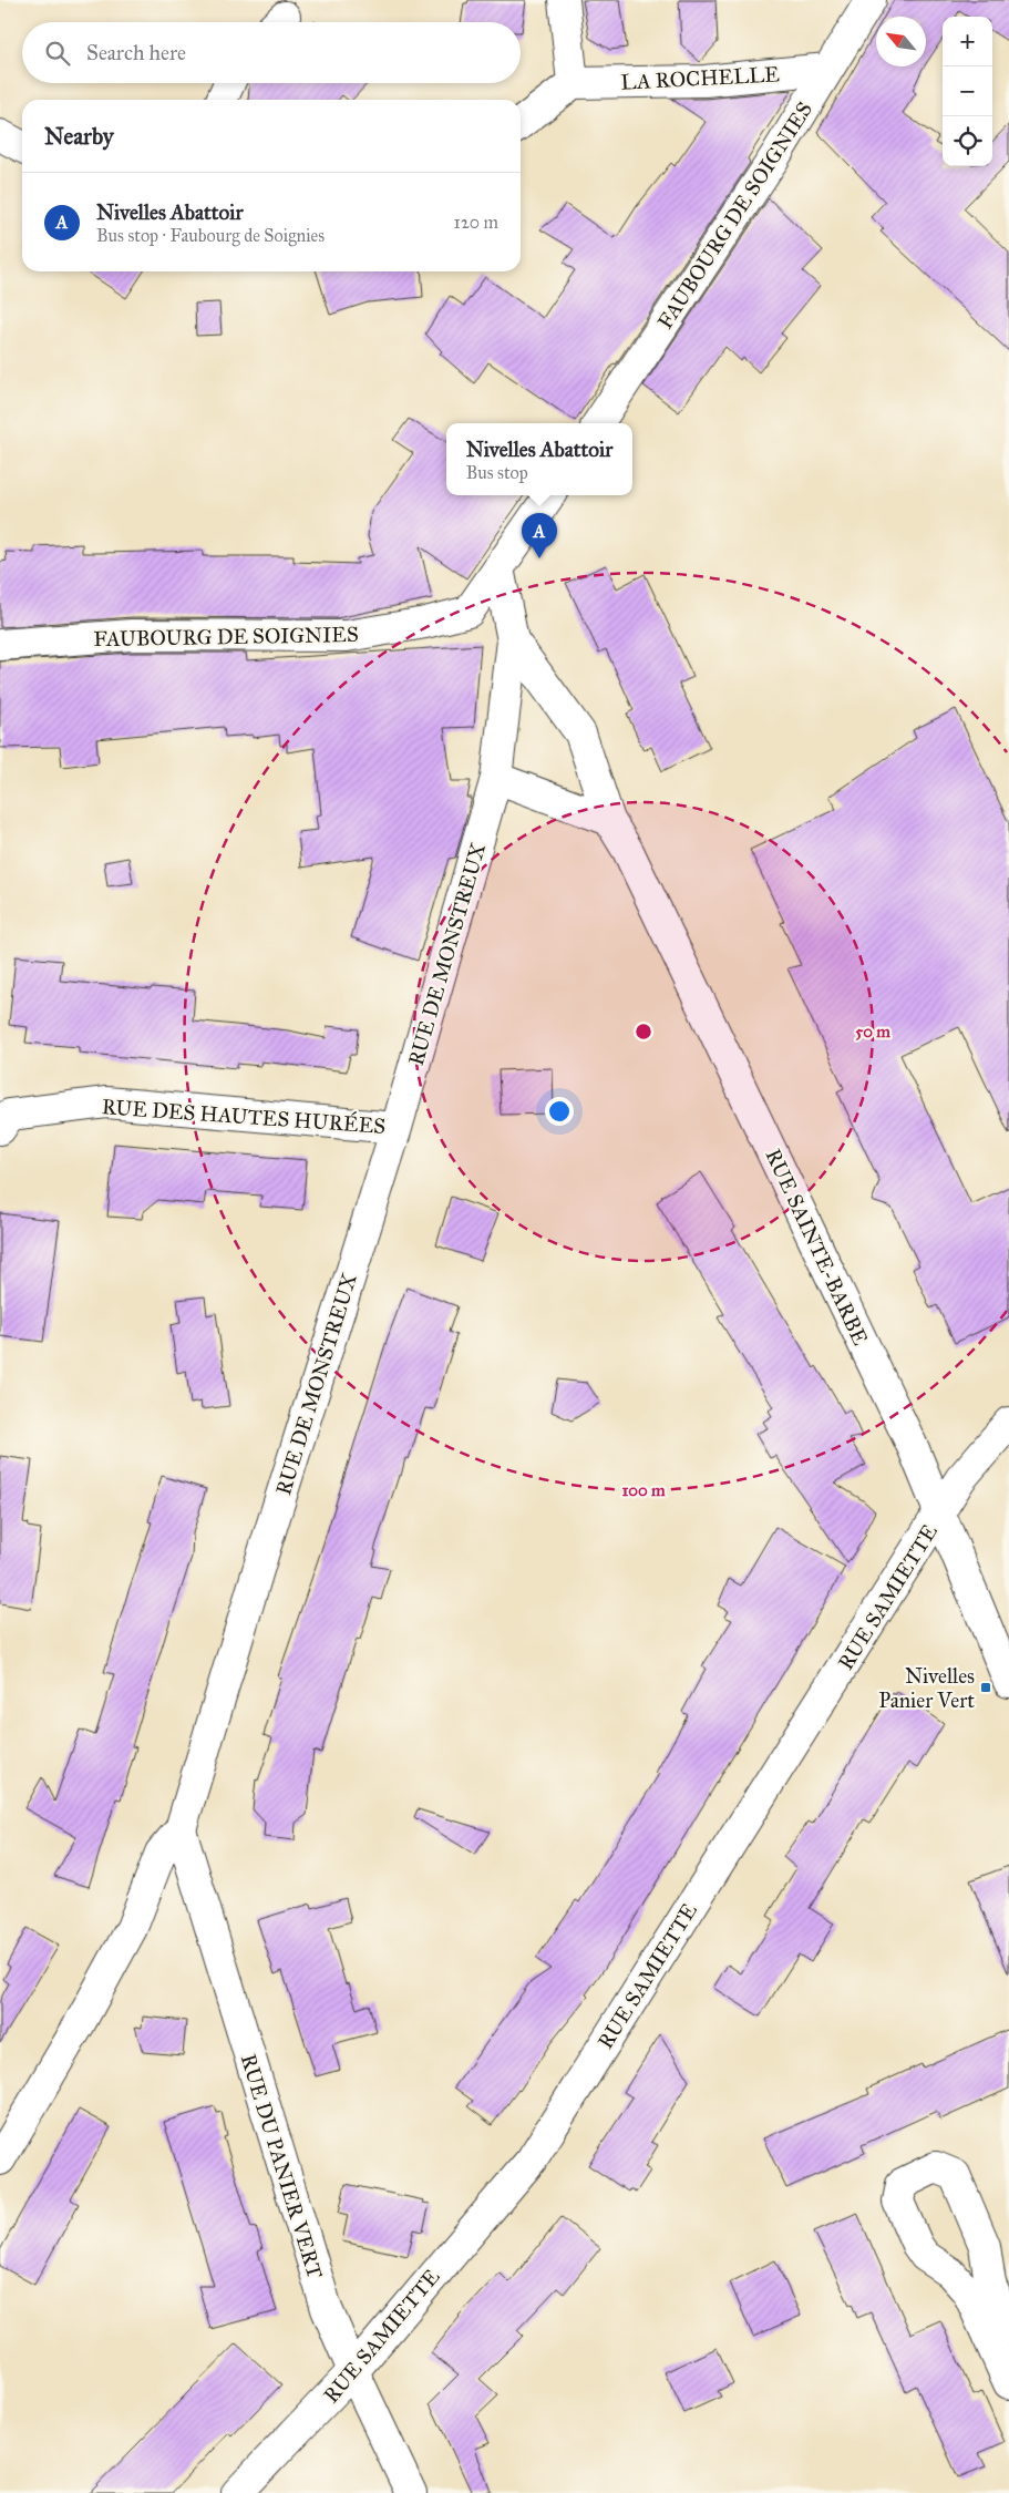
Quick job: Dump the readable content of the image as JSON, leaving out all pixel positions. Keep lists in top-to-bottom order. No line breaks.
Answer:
{"streets":{"street":["LA ROCHELLE","FAUBOURG DE SOIGNIES","RUE DE MONSTREUX","RUE DES HAUTES HURÉES","RUE SAINTE-BARBE","RUE SAMIETTE","RUE DU PANIER VERT"]},"crossings":[["LA ROCHELLE","FAUBOURG DE SOIGNIES"],["FAUBOURG DE SOIGNIES","RUE DE MONSTREUX"],["RUE DE MONSTREUX","RUE DES HAUTES HURÉES"],["RUE DE MONSTREUX","RUE SAINTE-BARBE"],["RUE DE MONSTREUX","RUE DU PANIER VERT"],["RUE SAINTE-BARBE","RUE SAMIETTE"],["RUE SAMIETTE","RUE DU PANIER VERT"]],"places":{"transit":["Nivelles Panier Vert"]},"north":"top left","page":{"map_buttons":["+","−"],"search":"Search here","heading":"Nearby","list":[{"mark":"A","name":"Nivelles Abattoir","note":"Bus stop · Faubourg de Soignies","value":"120 m"}],"popup":["Nivelles Abattoir","Bus stop"],"pins":"A"},"rings":["50 m","100 m"]}
